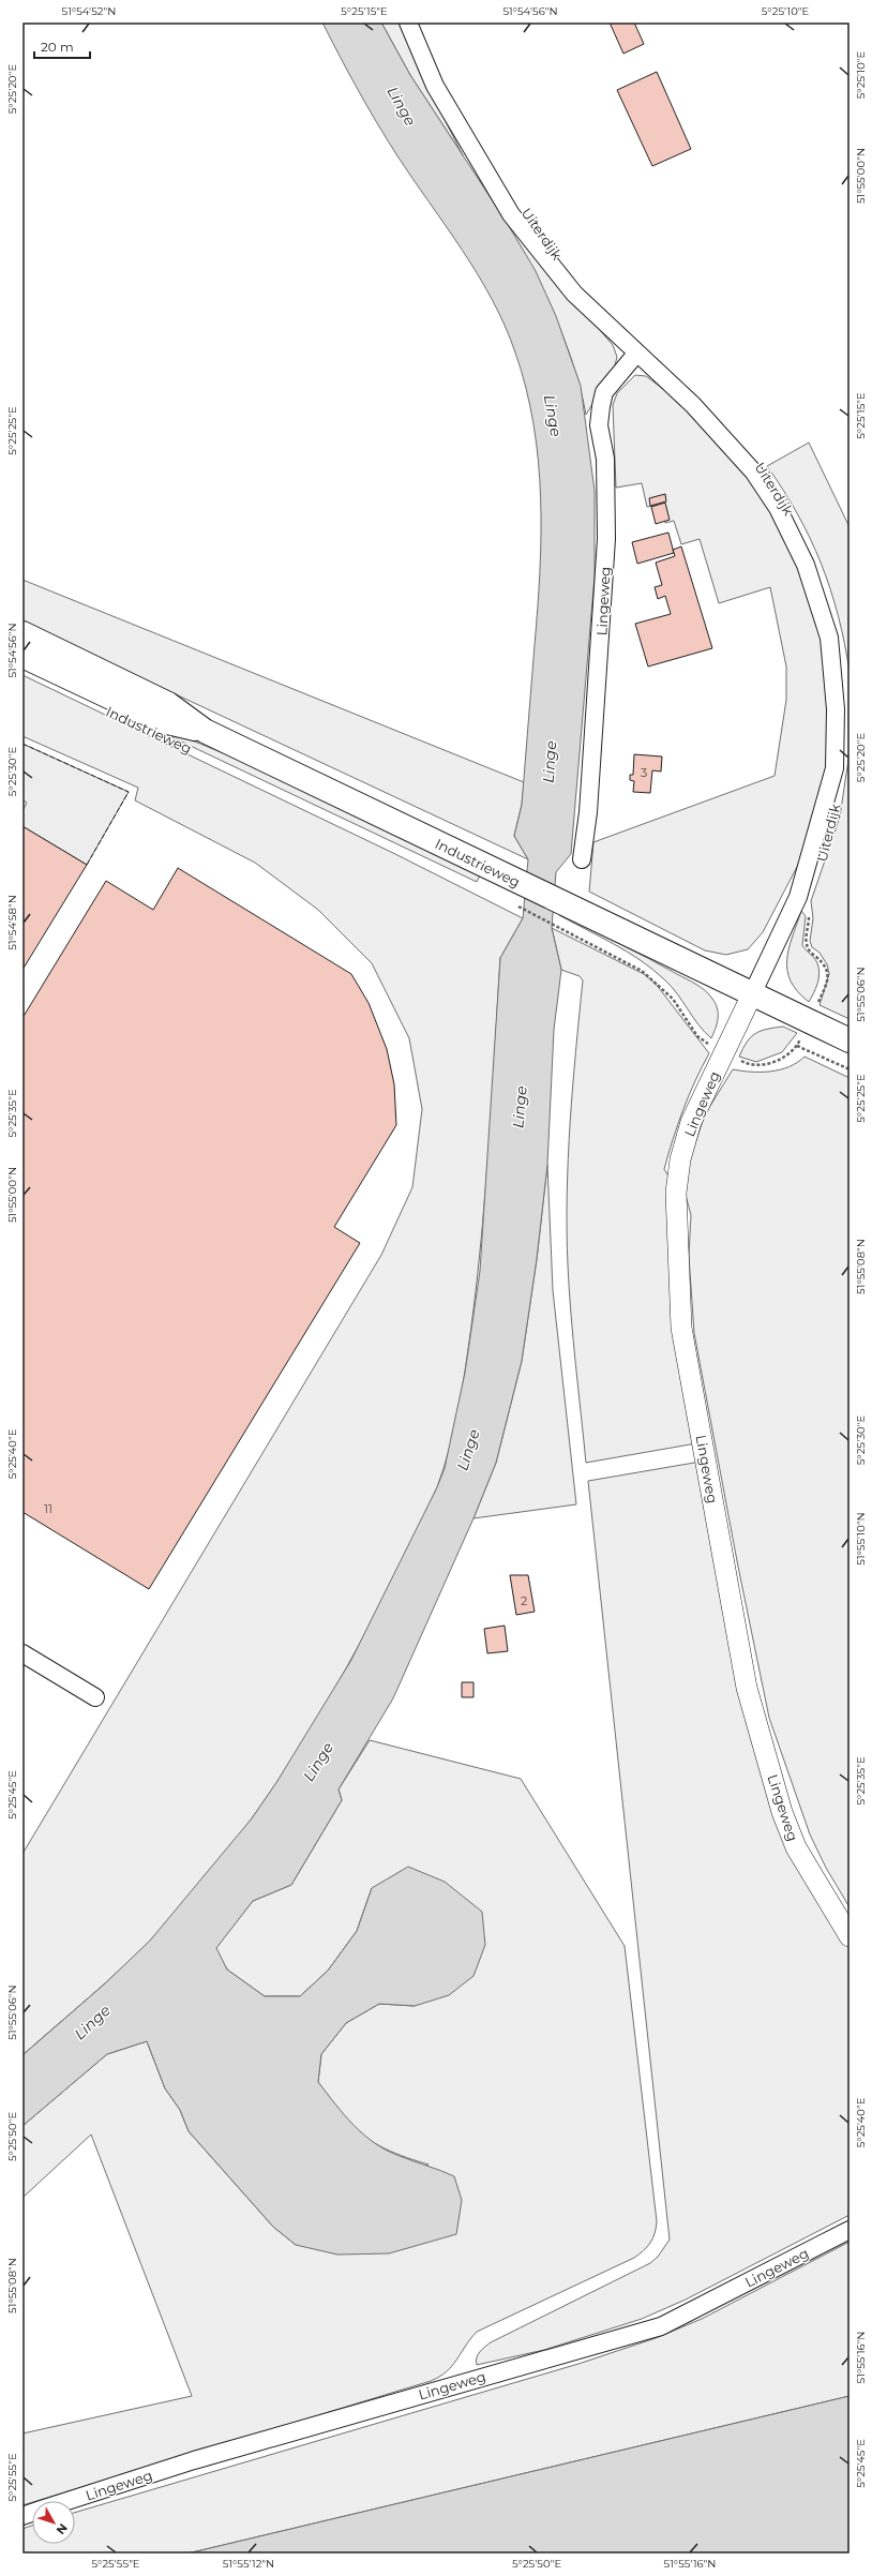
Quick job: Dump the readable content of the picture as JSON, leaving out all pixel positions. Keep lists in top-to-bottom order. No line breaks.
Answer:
{"streets":{"main road":["Industrieweg"],"street":["Uiterdijk","Lingeweg"]},"crossings":[["Uiterdijk","Lingeweg"],["Uiterdijk","Industrieweg"],["Lingeweg","Industrieweg"]],"water":["Linge"],"house_numbers":["3","11","2"],"scale_bar":"20 m","north":"bottom right","coordinates":["51°54'52\"N","5°25'15\"E","51°54'56\"N","5°25'10\"E","5°25'20\"E","51°55'00\"N","5°25'25\"E","5°25'30\"E","51°54'58\"N","51°55'06\"N","5°25'35\"E","51°55'08\"N","5°25'40\"E","51°55'10\"N","5°25'45\"E","5°25'50\"E","51°55'16\"N","5°25'55\"E","51°55'12\"N"]}
